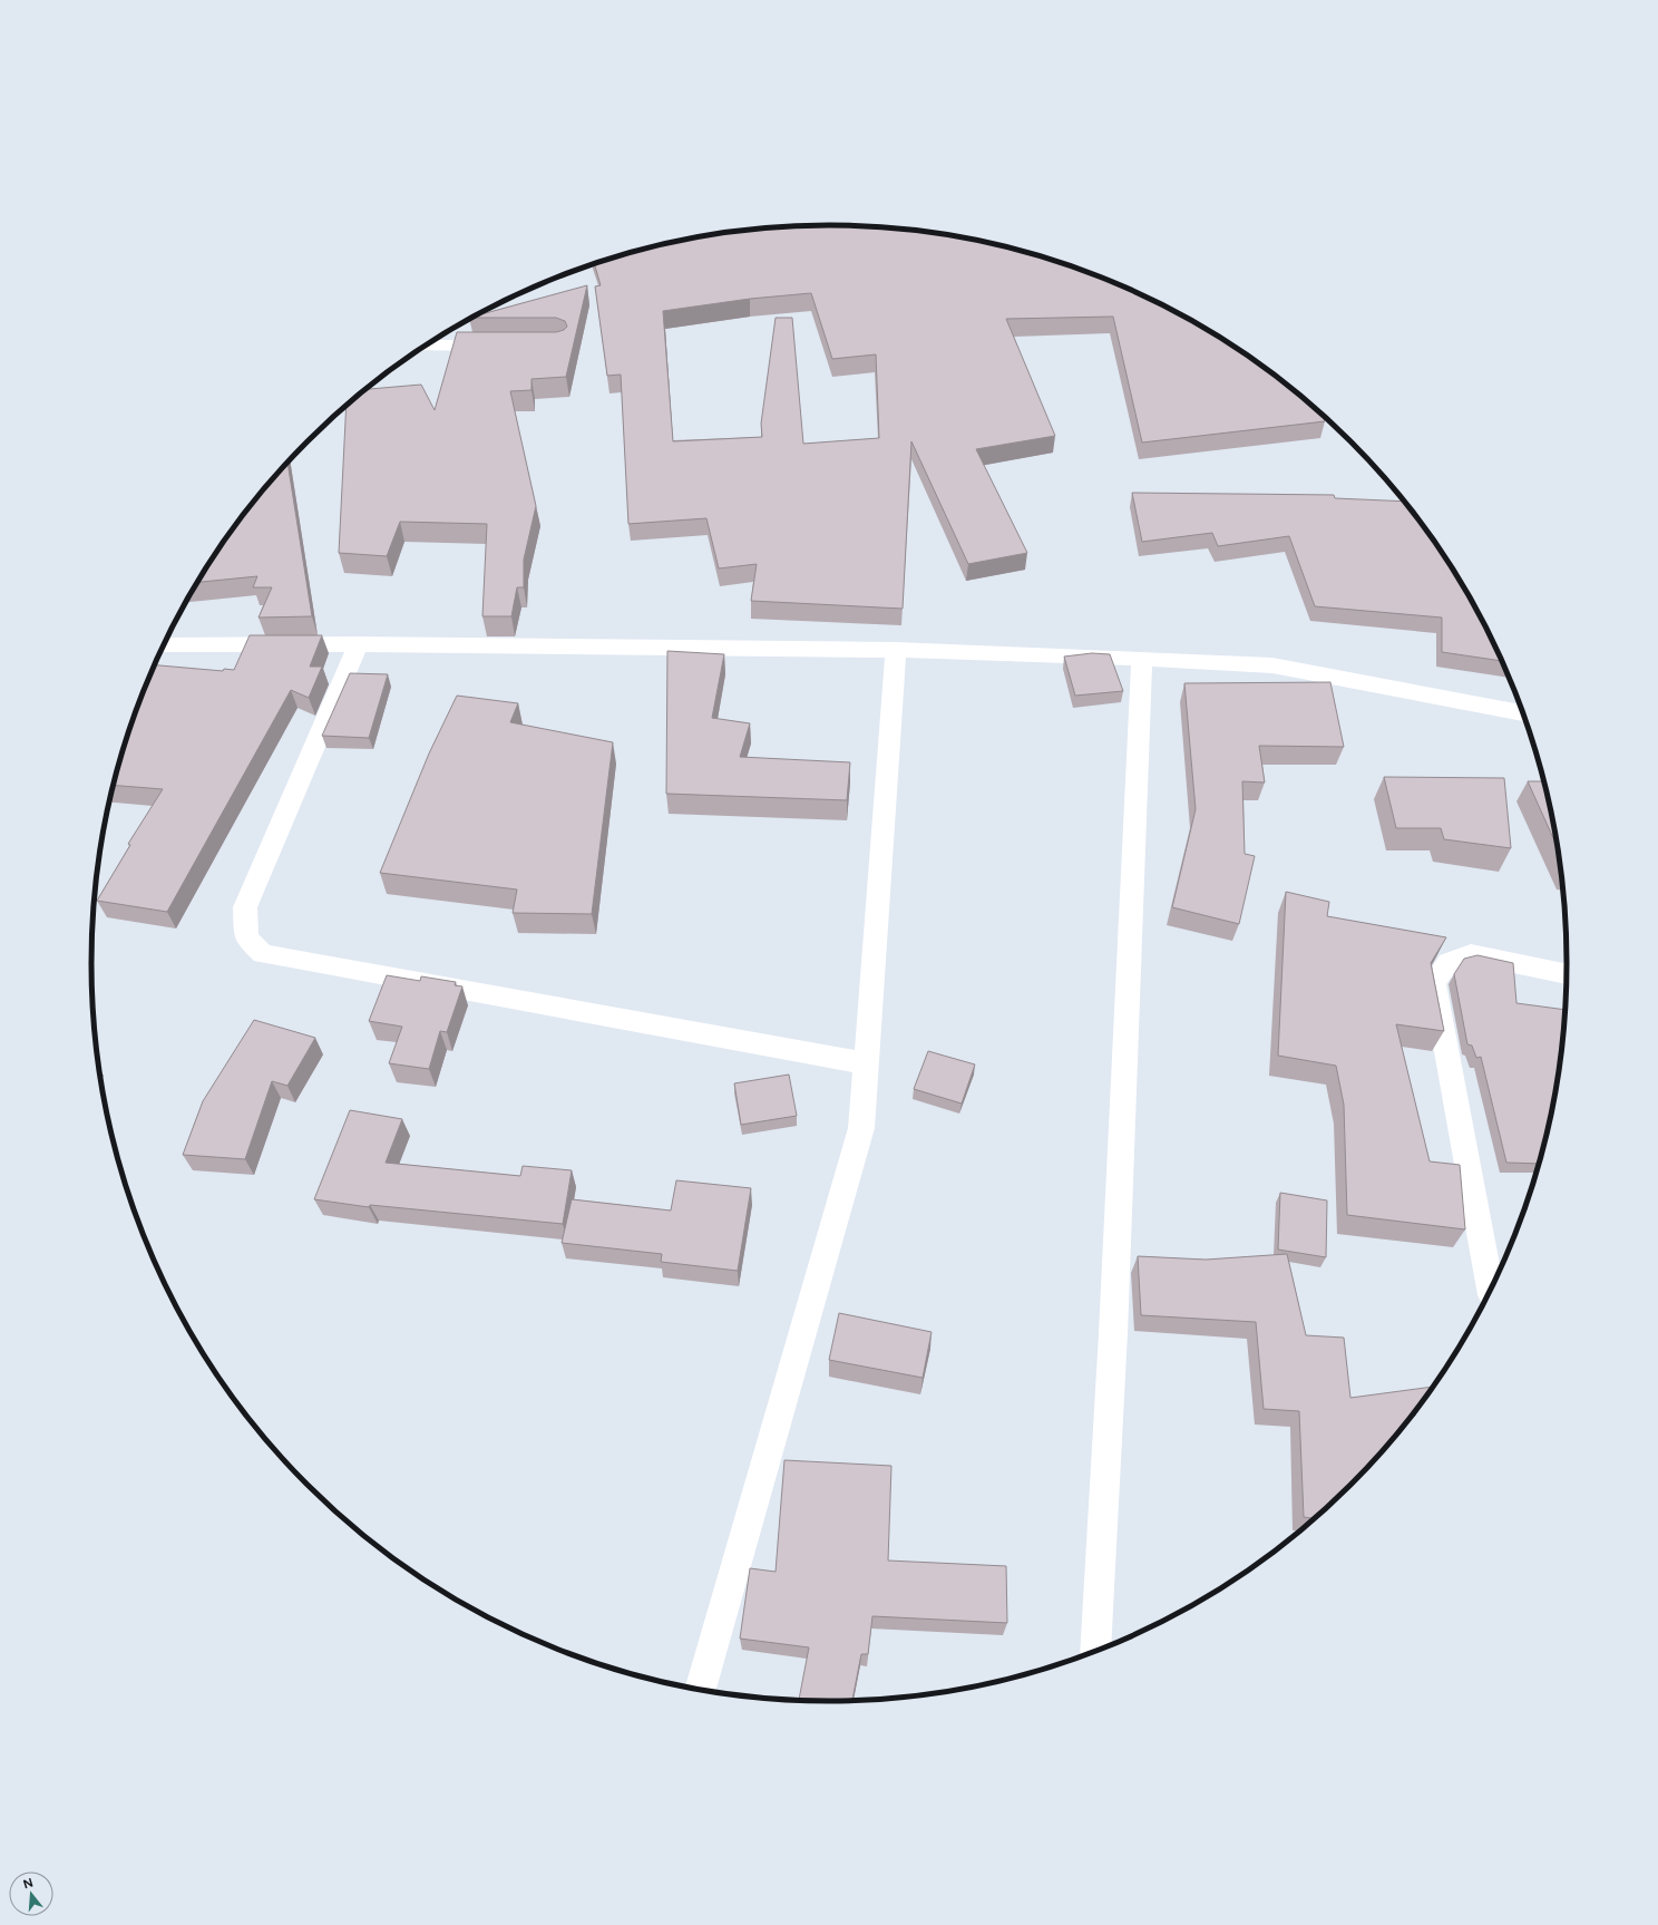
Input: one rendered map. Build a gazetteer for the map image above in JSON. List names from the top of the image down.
{
  "north": "top"
}
